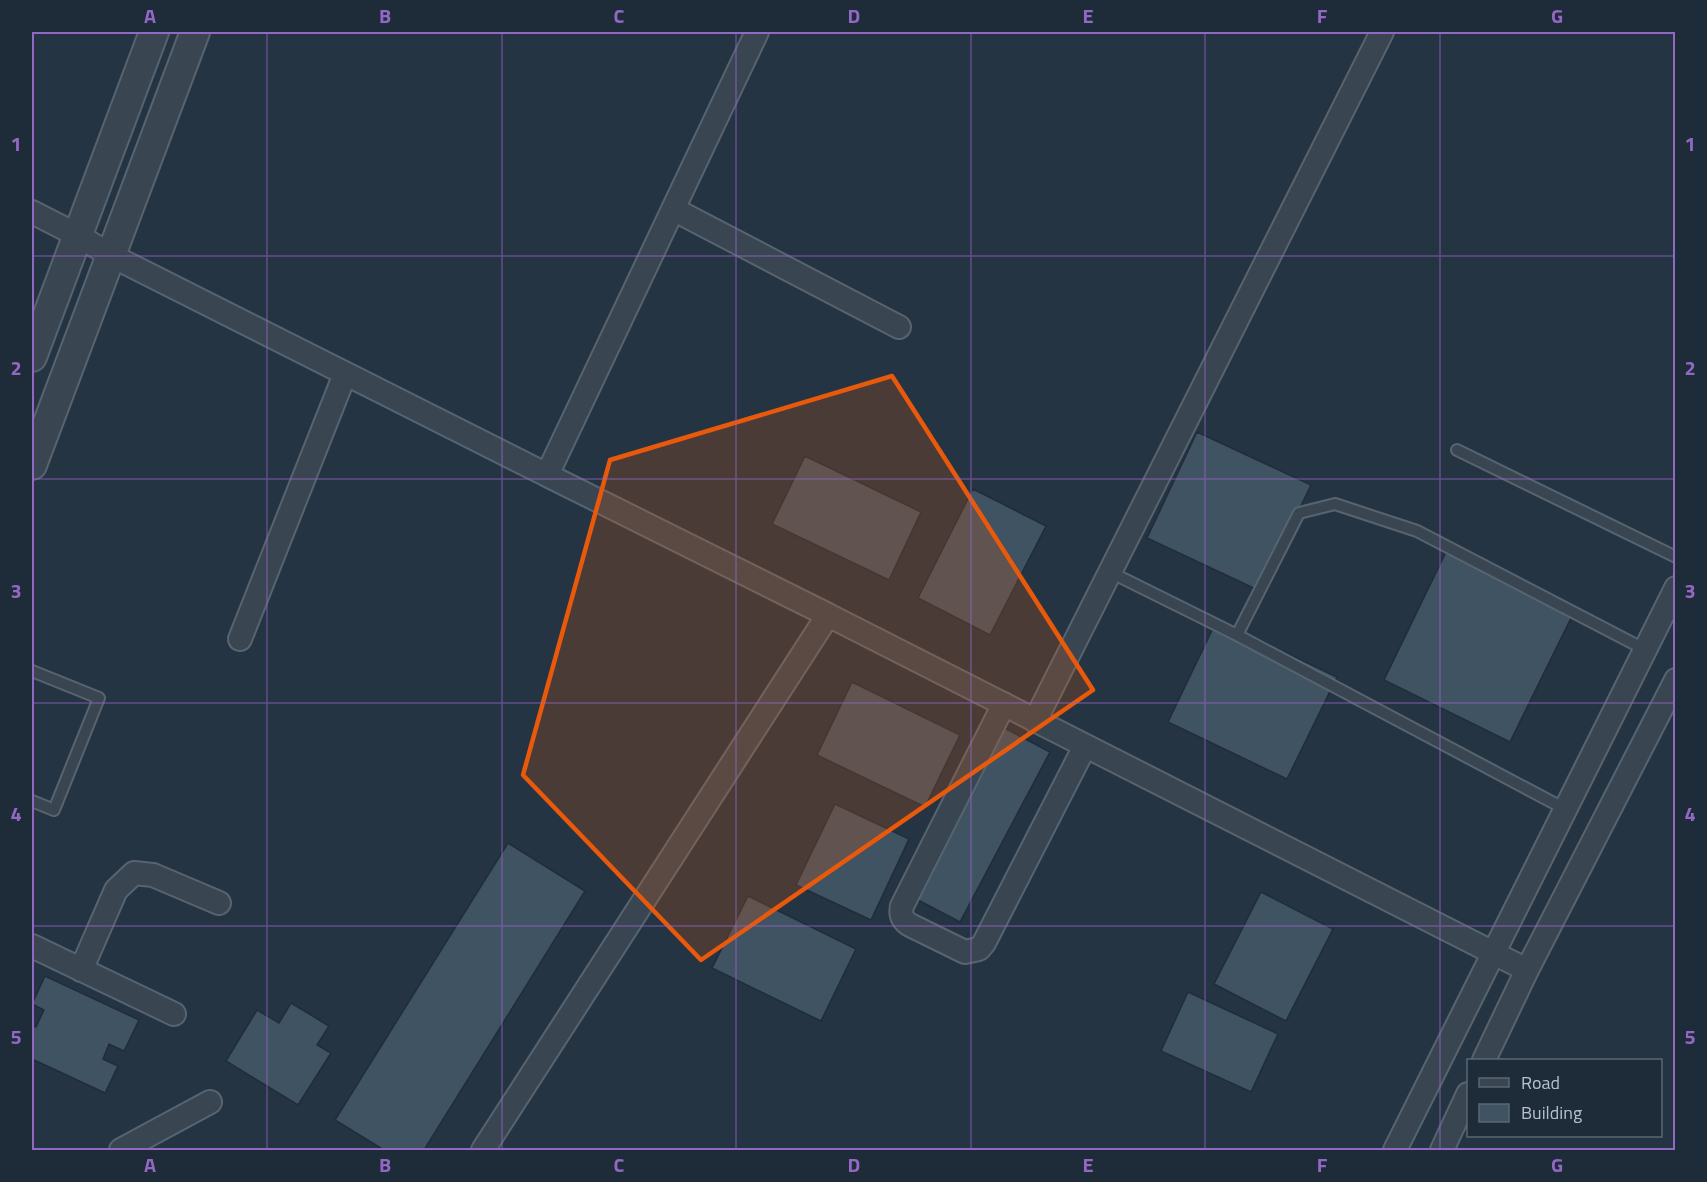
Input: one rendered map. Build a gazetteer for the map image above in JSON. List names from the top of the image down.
{
  "legend": ["Road", "Building"],
  "grid": {
    "columns": [
      "A",
      "B",
      "C",
      "D",
      "E",
      "F",
      "G"
    ],
    "rows": [
      "1",
      "2",
      "3",
      "4",
      "5"
    ]
  }
}
